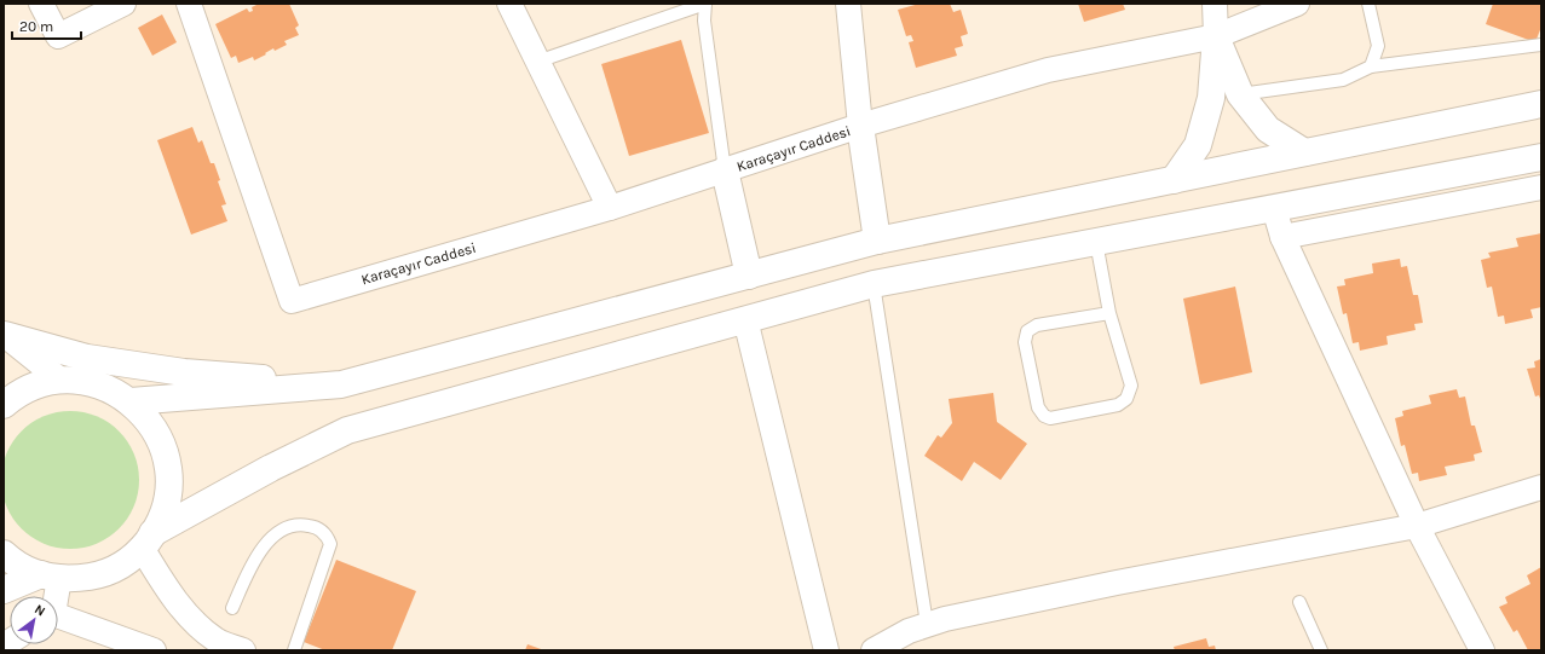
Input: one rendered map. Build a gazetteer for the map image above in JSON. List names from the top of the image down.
{
  "streets": {
    "street": ["Karaçayır Caddesi"]
  },
  "scale_bar": "20 m",
  "north": "top right"
}
